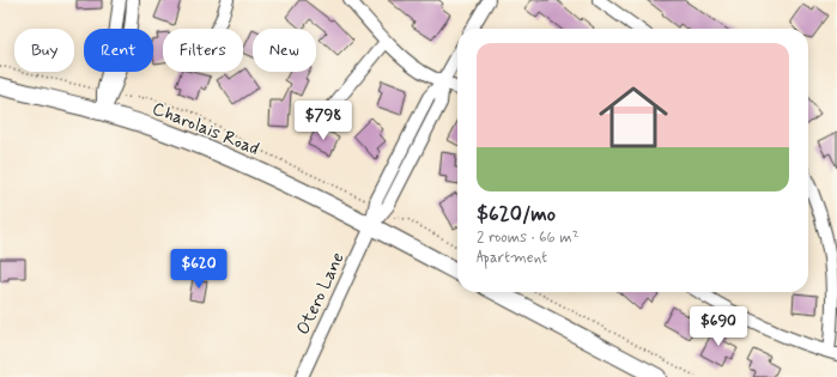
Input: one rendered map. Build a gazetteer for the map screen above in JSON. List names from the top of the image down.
{
  "streets": {
    "street": ["Charolais Road", "Otero Lane"]
  },
  "crossings": [
    ["Charolais Road", "Otero Lane"]
  ],
  "page": {
    "chip": [
      "Buy",
      "Rent",
      "Filters",
      "New"
    ],
    "list": [
      {
        "name": "$620/mo",
        "note": "2 rooms · 66 m² · Apartment"
      }
    ],
    "price": ["$798", "$620", "$690"]
  }
}
